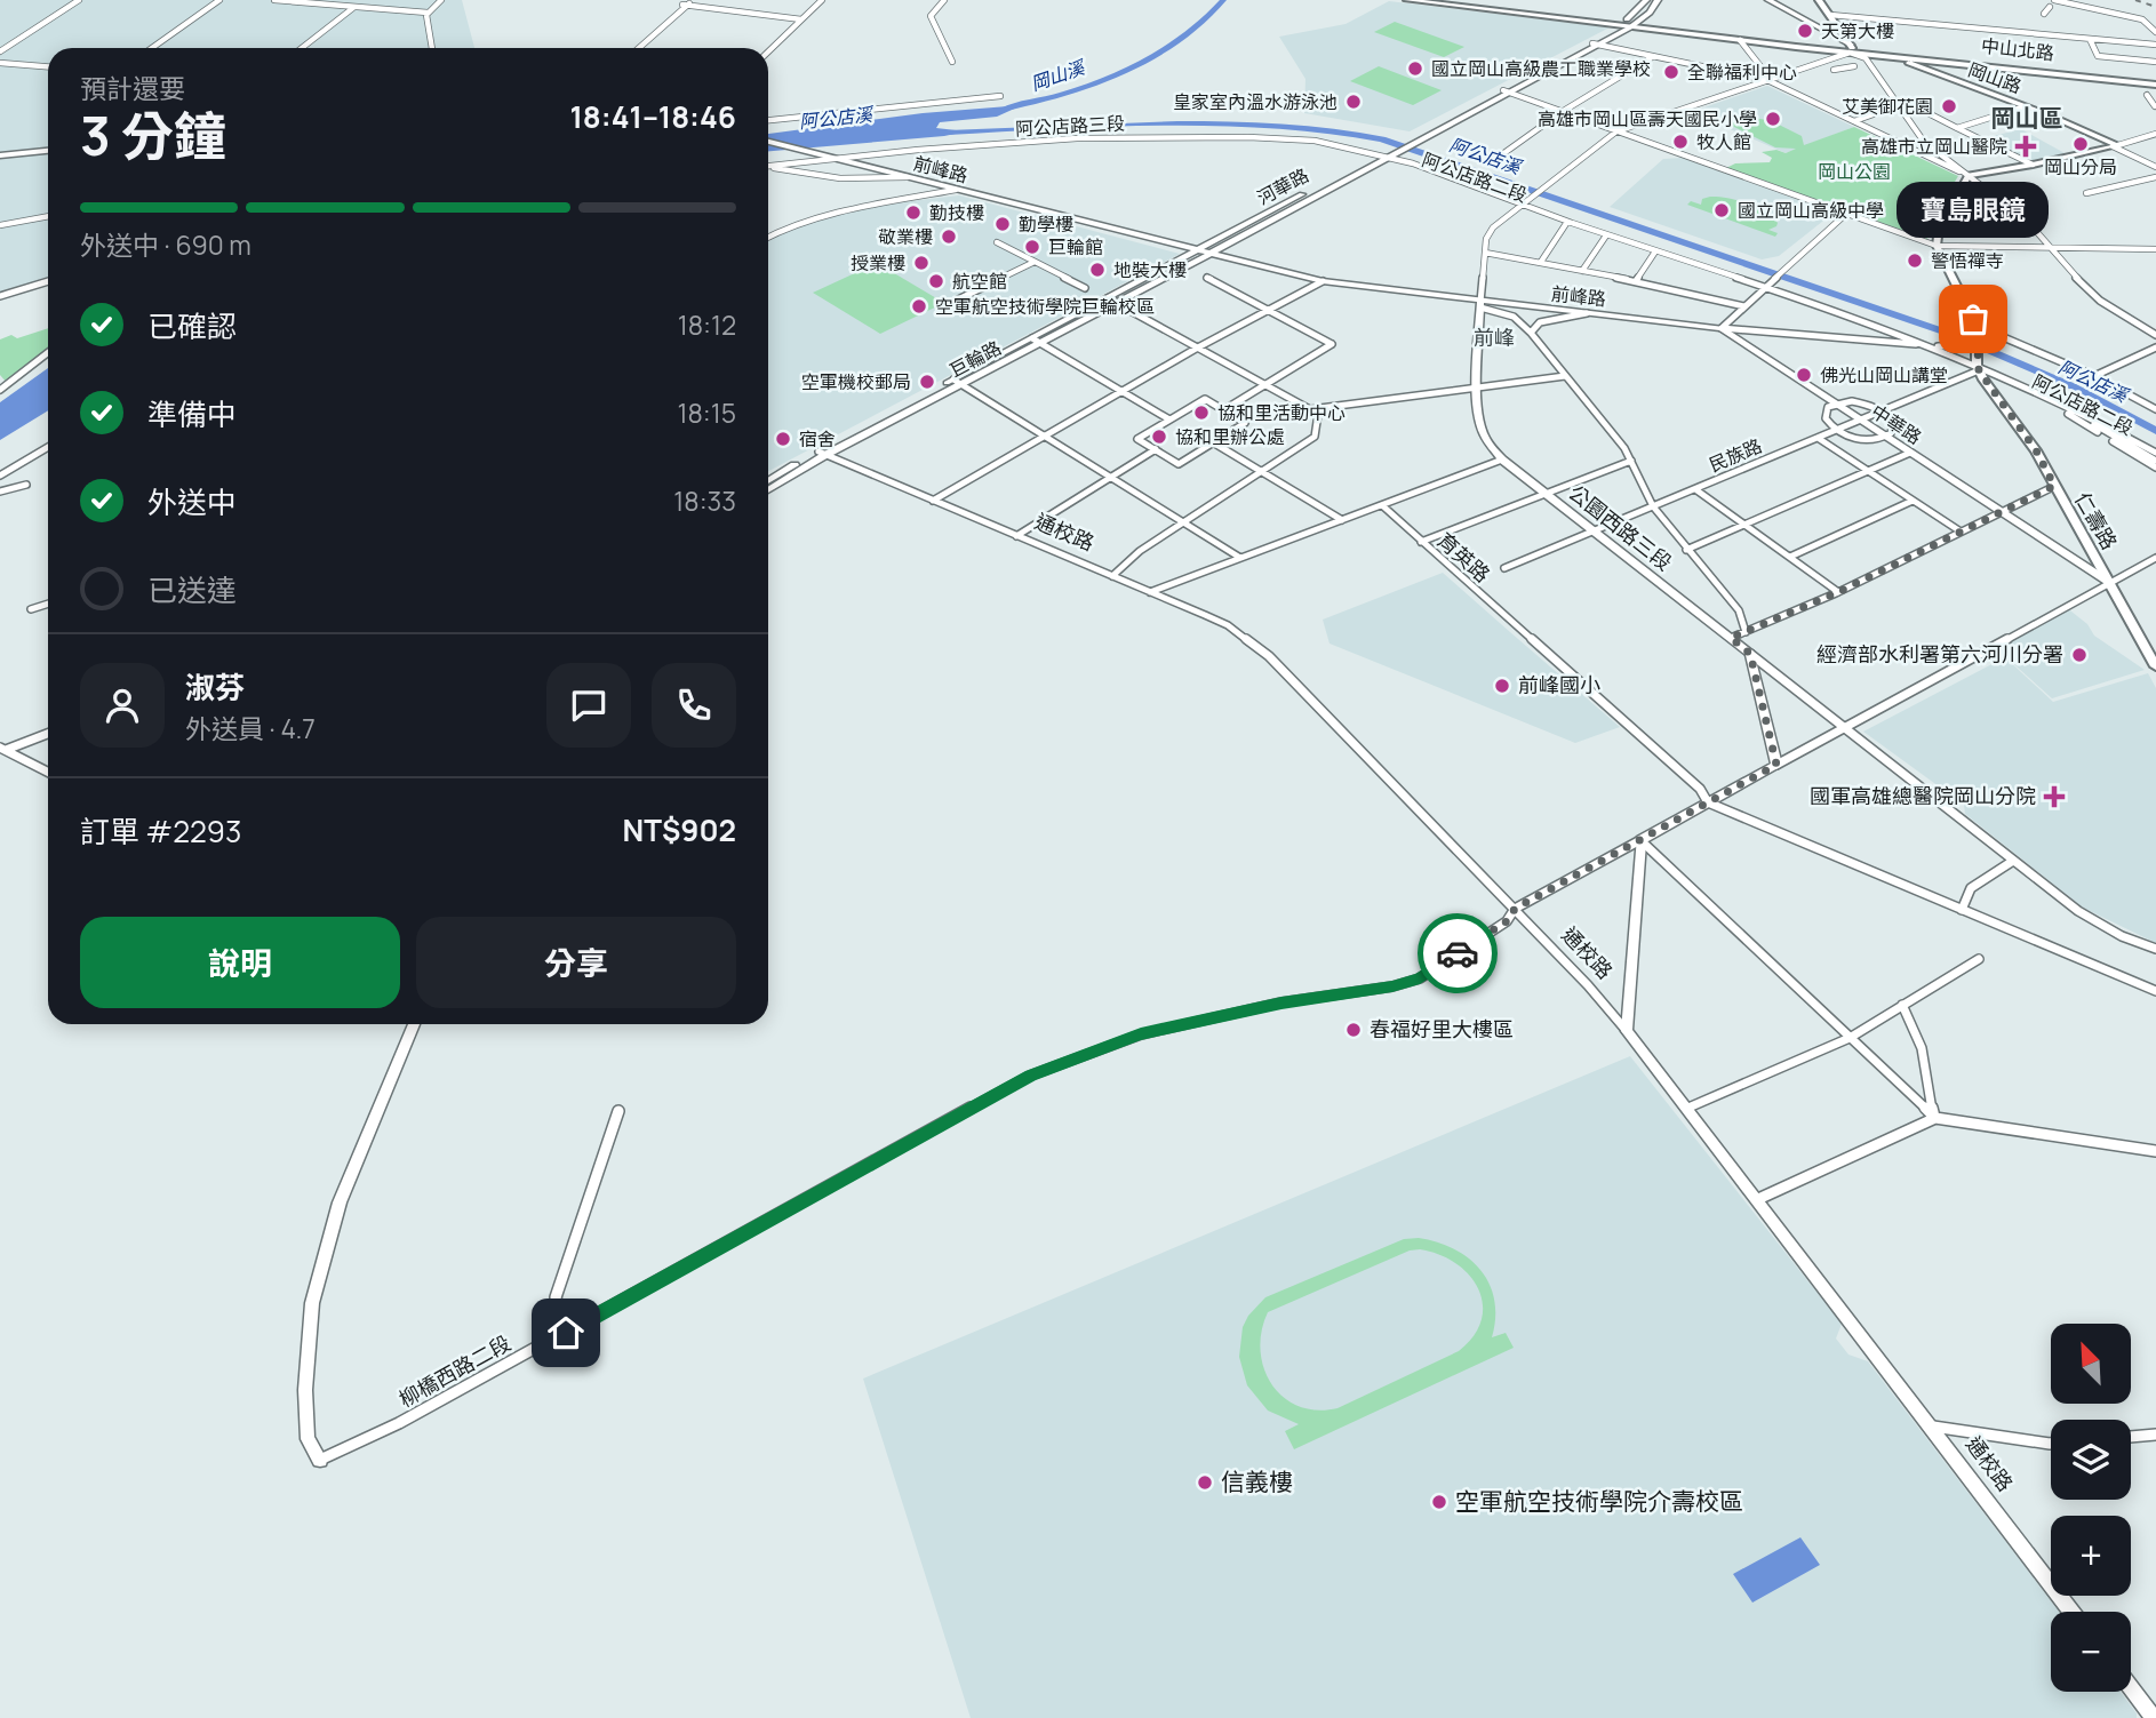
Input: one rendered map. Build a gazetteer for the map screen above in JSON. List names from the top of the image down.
{
  "streets": {
    "main road": ["中山北路", "岡山路", "仁壽路"],
    "street": [
      "阿公店路三段",
      "前峰路",
      "阿公店路二段",
      "河華路",
      "巨輪路",
      "中華路",
      "民族路",
      "公園西路三段",
      "通校路",
      "育英路",
      "柳橋西路二段"
    ]
  },
  "crossings": [
    ["中山北路", "岡山路"],
    ["阿公店路三段", "前峰路"],
    ["阿公店路三段", "阿公店路二段"],
    ["阿公店路三段", "河華路"],
    ["前峰路", "阿公店路二段"],
    ["前峰路", "河華路"],
    ["前峰路", "巨輪路"],
    ["前峰路", "中華路"],
    ["前峰路", "民族路"],
    ["前峰路", "仁壽路"],
    ["前峰路", "公園西路三段"],
    ["阿公店路二段", "河華路"],
    ["阿公店路二段", "民族路"],
    ["阿公店路二段", "仁壽路"],
    ["河華路", "巨輪路"],
    ["巨輪路", "通校路"],
    ["中華路", "民族路"],
    ["中華路", "仁壽路"],
    ["民族路", "仁壽路"],
    ["民族路", "公園西路三段"],
    ["通校路", "柳橋西路二段"]
  ],
  "districts": ["岡山區", "前峰"],
  "water": ["岡山溪", "阿公店溪"],
  "parks": ["岡山公園"],
  "places": {
    "other": [
      "天第大樓",
      "國立岡山高級農工職業學校",
      "全聯福利中心",
      "皇家室內溫水游泳池",
      "艾美御花園",
      "高雄市岡山區壽天國民小學",
      "牧人館",
      "岡山分局",
      "國立岡山高級中學",
      "勤技樓",
      "勤學樓",
      "敬業樓",
      "巨輪館",
      "警悟禪寺",
      "授業樓",
      "地裝大樓",
      "航空館",
      "空軍航空技術學院巨輪校區",
      "寶島眼鏡",
      "佛光山岡山講堂",
      "空軍機校郵局",
      "協和里活動中心",
      "協和里辦公處",
      "宿舍",
      "經濟部水利署第六河川分署",
      "前峰國小",
      "春福好里大樓區",
      "信義樓",
      "空軍航空技術學院介壽校區"
    ],
    "health": ["高雄市立岡山醫院", "國軍高雄總醫院岡山分院"]
  },
  "north": "top left",
  "page": {
    "heading": ["3 分鐘", "預計還要", "18:41–18:46"],
    "panel": [
      "淑芬",
      "外送員 · 4.7",
      "訂單 #2293",
      "NT$902"
    ],
    "bubble": "寶島眼鏡",
    "bar": "外送中 · 690 m",
    "list": [
      ["已確認", "18:12"],
      ["準備中", "18:15"],
      ["外送中", "18:33"],
      "已送達"
    ],
    "buttons": ["說明", "分享"],
    "map_buttons": ["+", "−"]
  }
}
